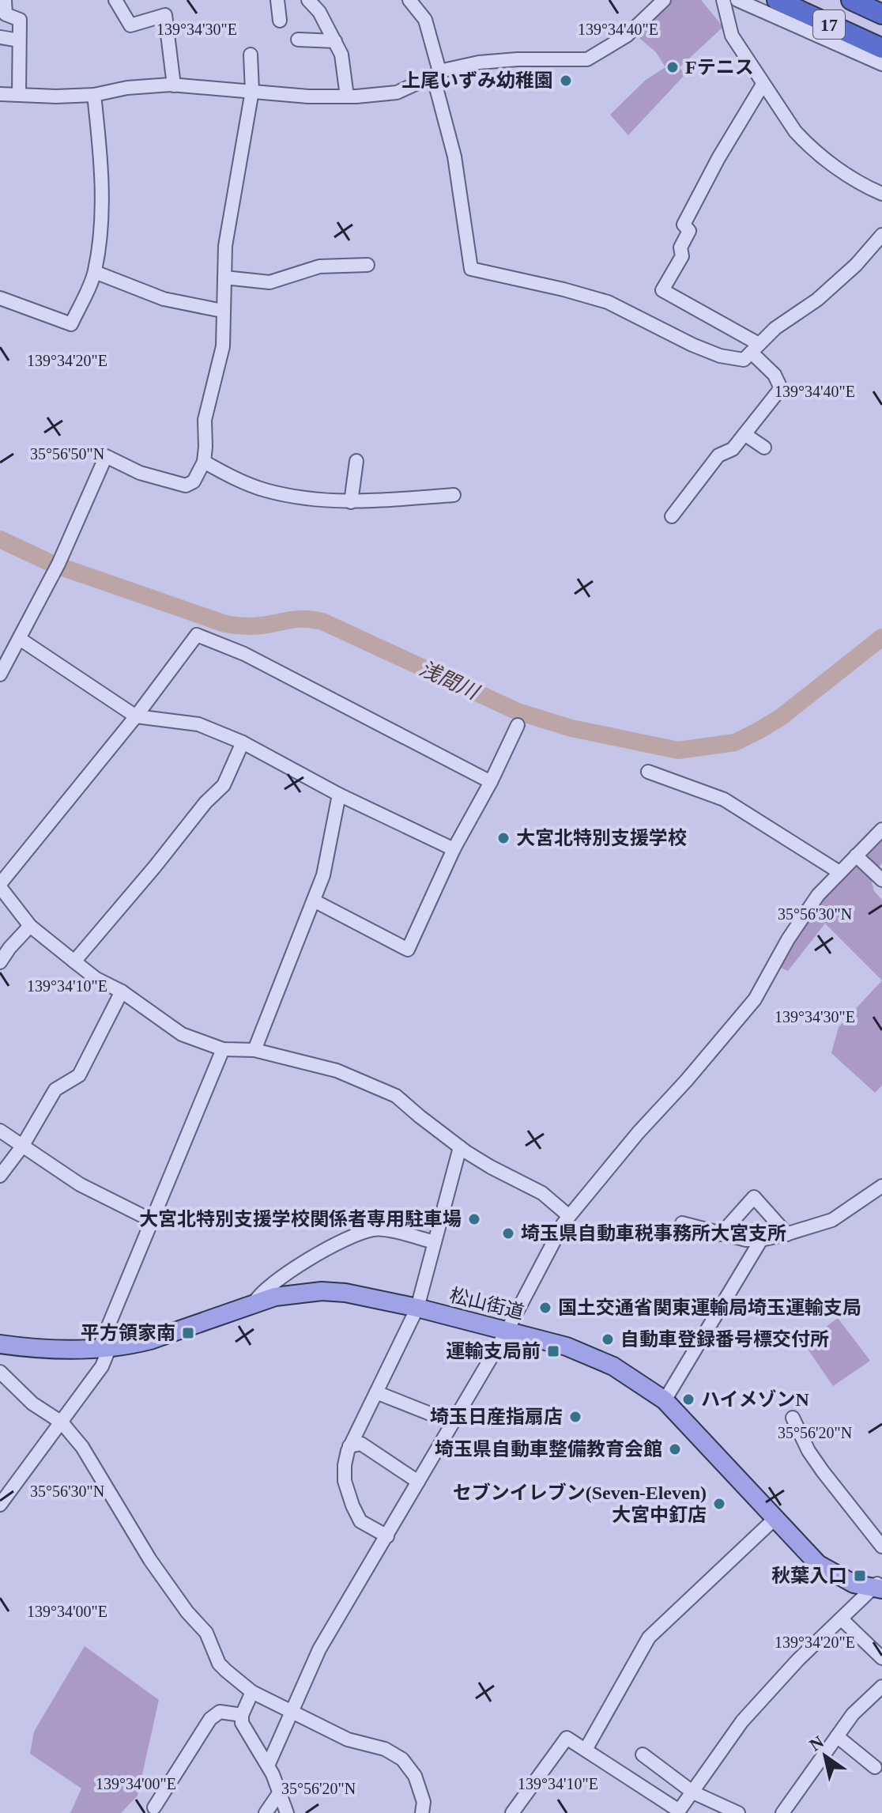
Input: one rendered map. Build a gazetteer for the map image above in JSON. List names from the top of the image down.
{
  "streets": {
    "highway": ["17"],
    "main road": ["松山街道"]
  },
  "water": ["浅間川"],
  "places": {
    "other": [
      "Fテニス",
      "上尾いずみ幼稚園",
      "大宮北特別支援学校",
      "大宮北特別支援学校関係者専用駐車場",
      "埼玉県自動車税事務所大宮支所",
      "国土交通省関東運輸局埼玉運輸支局",
      "自動車登録番号標交付所",
      "ハイメゾンN",
      "埼玉日産指扇店",
      "埼玉県自動車整備教育会館",
      "セブンイレブン(Seven-Eleven) 大宮中釘店"
    ],
    "transit": ["平方領家南", "運輸支局前", "秋葉入口"]
  },
  "north": "top left",
  "coordinates": [
    "139°34'30\"E",
    "139°34'40\"E",
    "139°34'20\"E",
    "35°56'50\"N",
    "35°56'30\"N",
    "139°34'10\"E",
    "35°56'20\"N",
    "139°34'00\"E"
  ]
}
